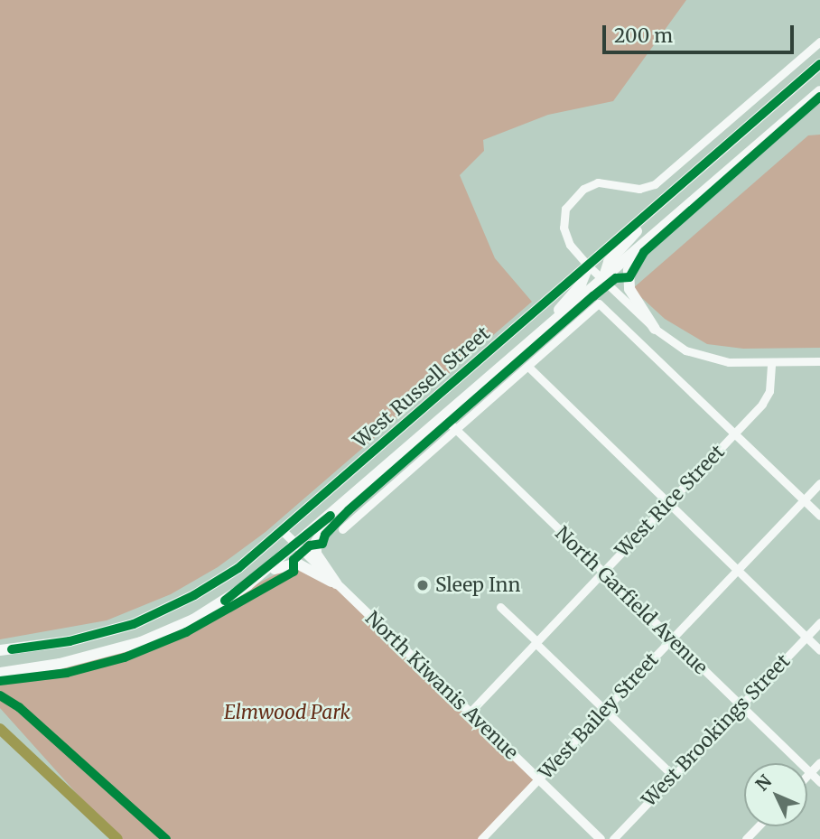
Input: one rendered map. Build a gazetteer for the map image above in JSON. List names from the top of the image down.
{
  "streets": {
    "highway": ["West Russell Street"],
    "main road": ["North Kiwanis Avenue"],
    "street": [
      "West Rice Street",
      "North Garfield Avenue",
      "West Bailey Street",
      "West Brookings Street"
    ]
  },
  "crossings": [
    ["West Russell Street", "North Garfield Avenue"],
    ["West Russell Street", "North Kiwanis Avenue"],
    ["West Rice Street", "North Garfield Avenue"],
    ["West Rice Street", "North Kiwanis Avenue"],
    ["North Garfield Avenue", "West Bailey Street"],
    ["North Garfield Avenue", "West Brookings Street"],
    ["North Kiwanis Avenue", "West Bailey Street"]
  ],
  "parks": ["Elmwood Park"],
  "places": ["Sleep Inn"],
  "scale_bar": "200 m",
  "north": "top left"
}
